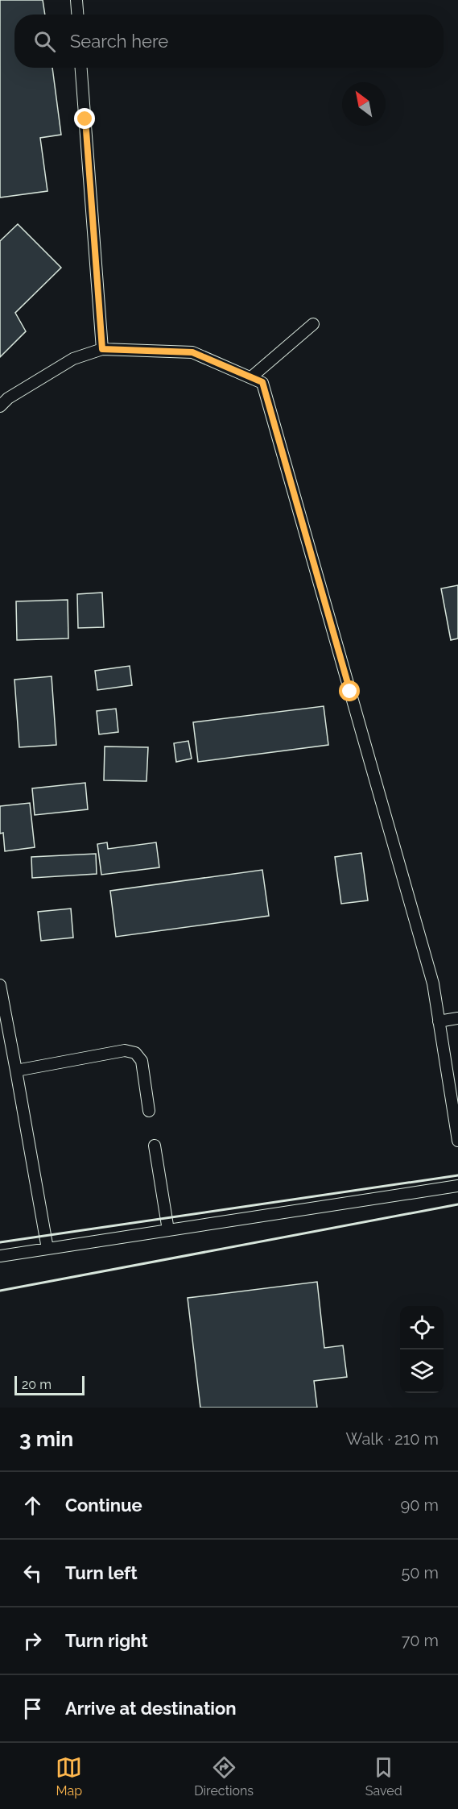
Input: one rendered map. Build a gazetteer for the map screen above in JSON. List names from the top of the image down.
{
  "scale_bar": "20 m",
  "north": "top left",
  "page": {
    "search": "Search here",
    "scale": "20 m",
    "heading": ["3 min", "Walk · 210 m"],
    "list": [
      ["Continue", "90 m"],
      ["Turn left", "50 m"],
      ["Turn right", "70 m"],
      "Arrive at destination"
    ],
    "nav": ["Map", "Directions", "Saved"]
  }
}
